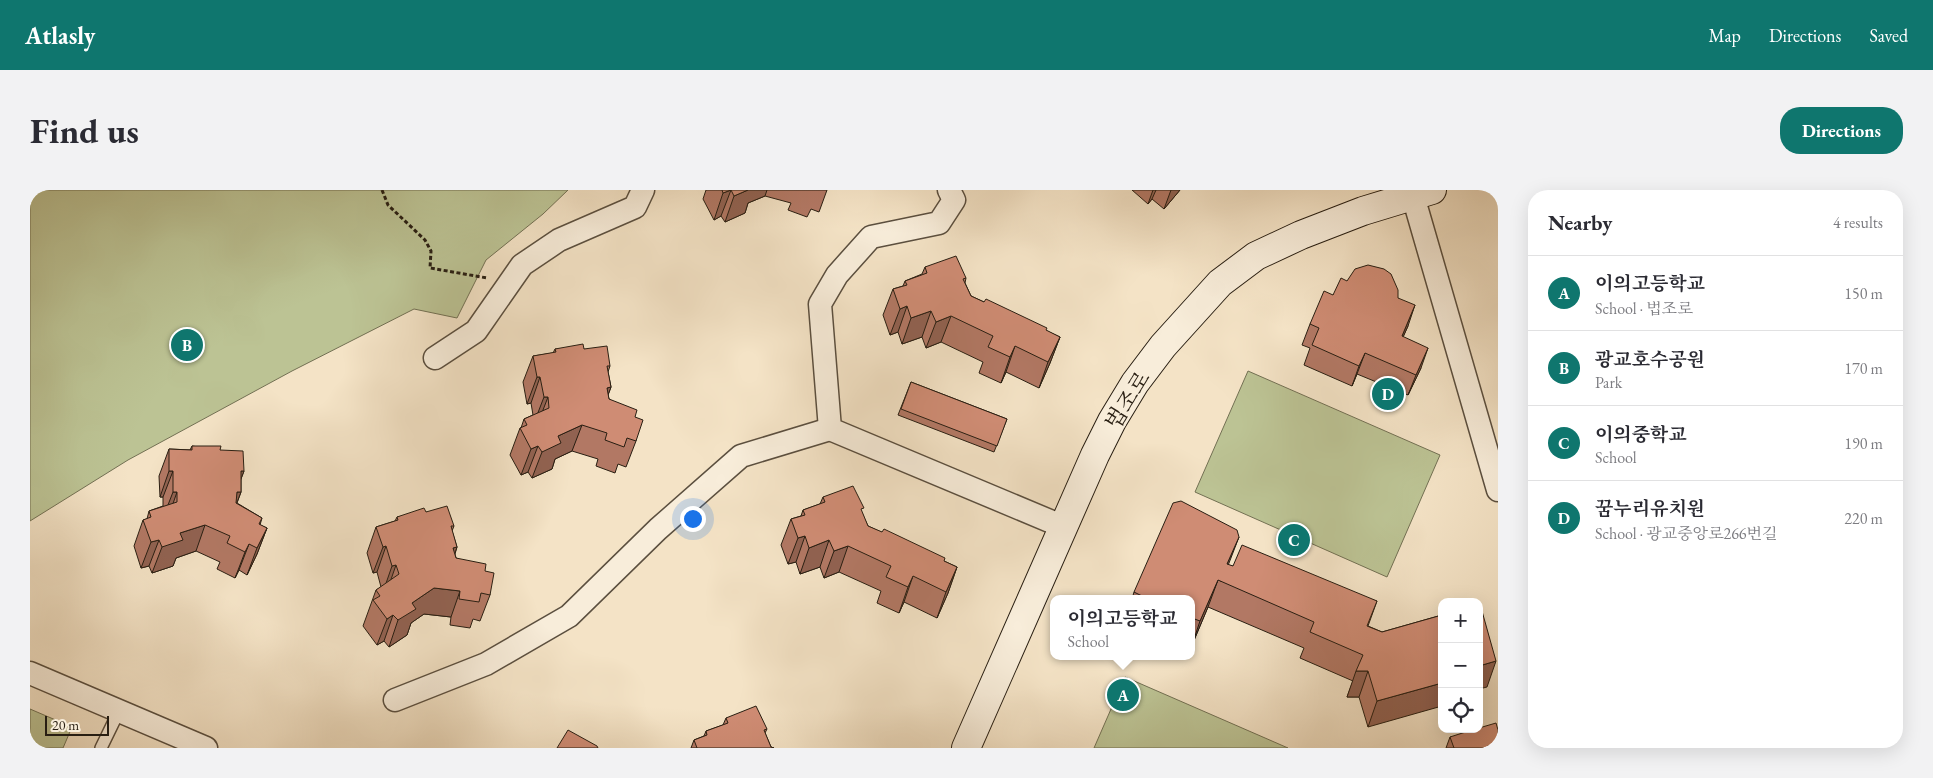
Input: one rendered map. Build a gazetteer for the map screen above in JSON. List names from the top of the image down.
{
  "streets": {
    "street": ["법조로"]
  },
  "scale_bar": "20 m",
  "page": {
    "header": "Atlasly",
    "nav": ["Map", "Directions", "Saved"],
    "buttons": "Directions",
    "title": "Find us",
    "heading": ["Nearby", "4 results"],
    "list": [
      {
        "mark": "A",
        "name": "이의고등학교",
        "note": "School · 법조로",
        "value": "150 m"
      },
      {
        "mark": "B",
        "name": "광교호수공원",
        "note": "Park",
        "value": "170 m"
      },
      {
        "mark": "C",
        "name": "이의중학교",
        "note": "School",
        "value": "190 m"
      },
      {
        "mark": "D",
        "name": "꿈누리유치원",
        "note": "School · 광교중앙로266번길",
        "value": "220 m"
      }
    ],
    "pins": [
      "B",
      "D",
      "C",
      "A"
    ],
    "popup": ["이의고등학교", "School"],
    "map_buttons": ["+", "−"],
    "scale": "20 m"
  }
}
